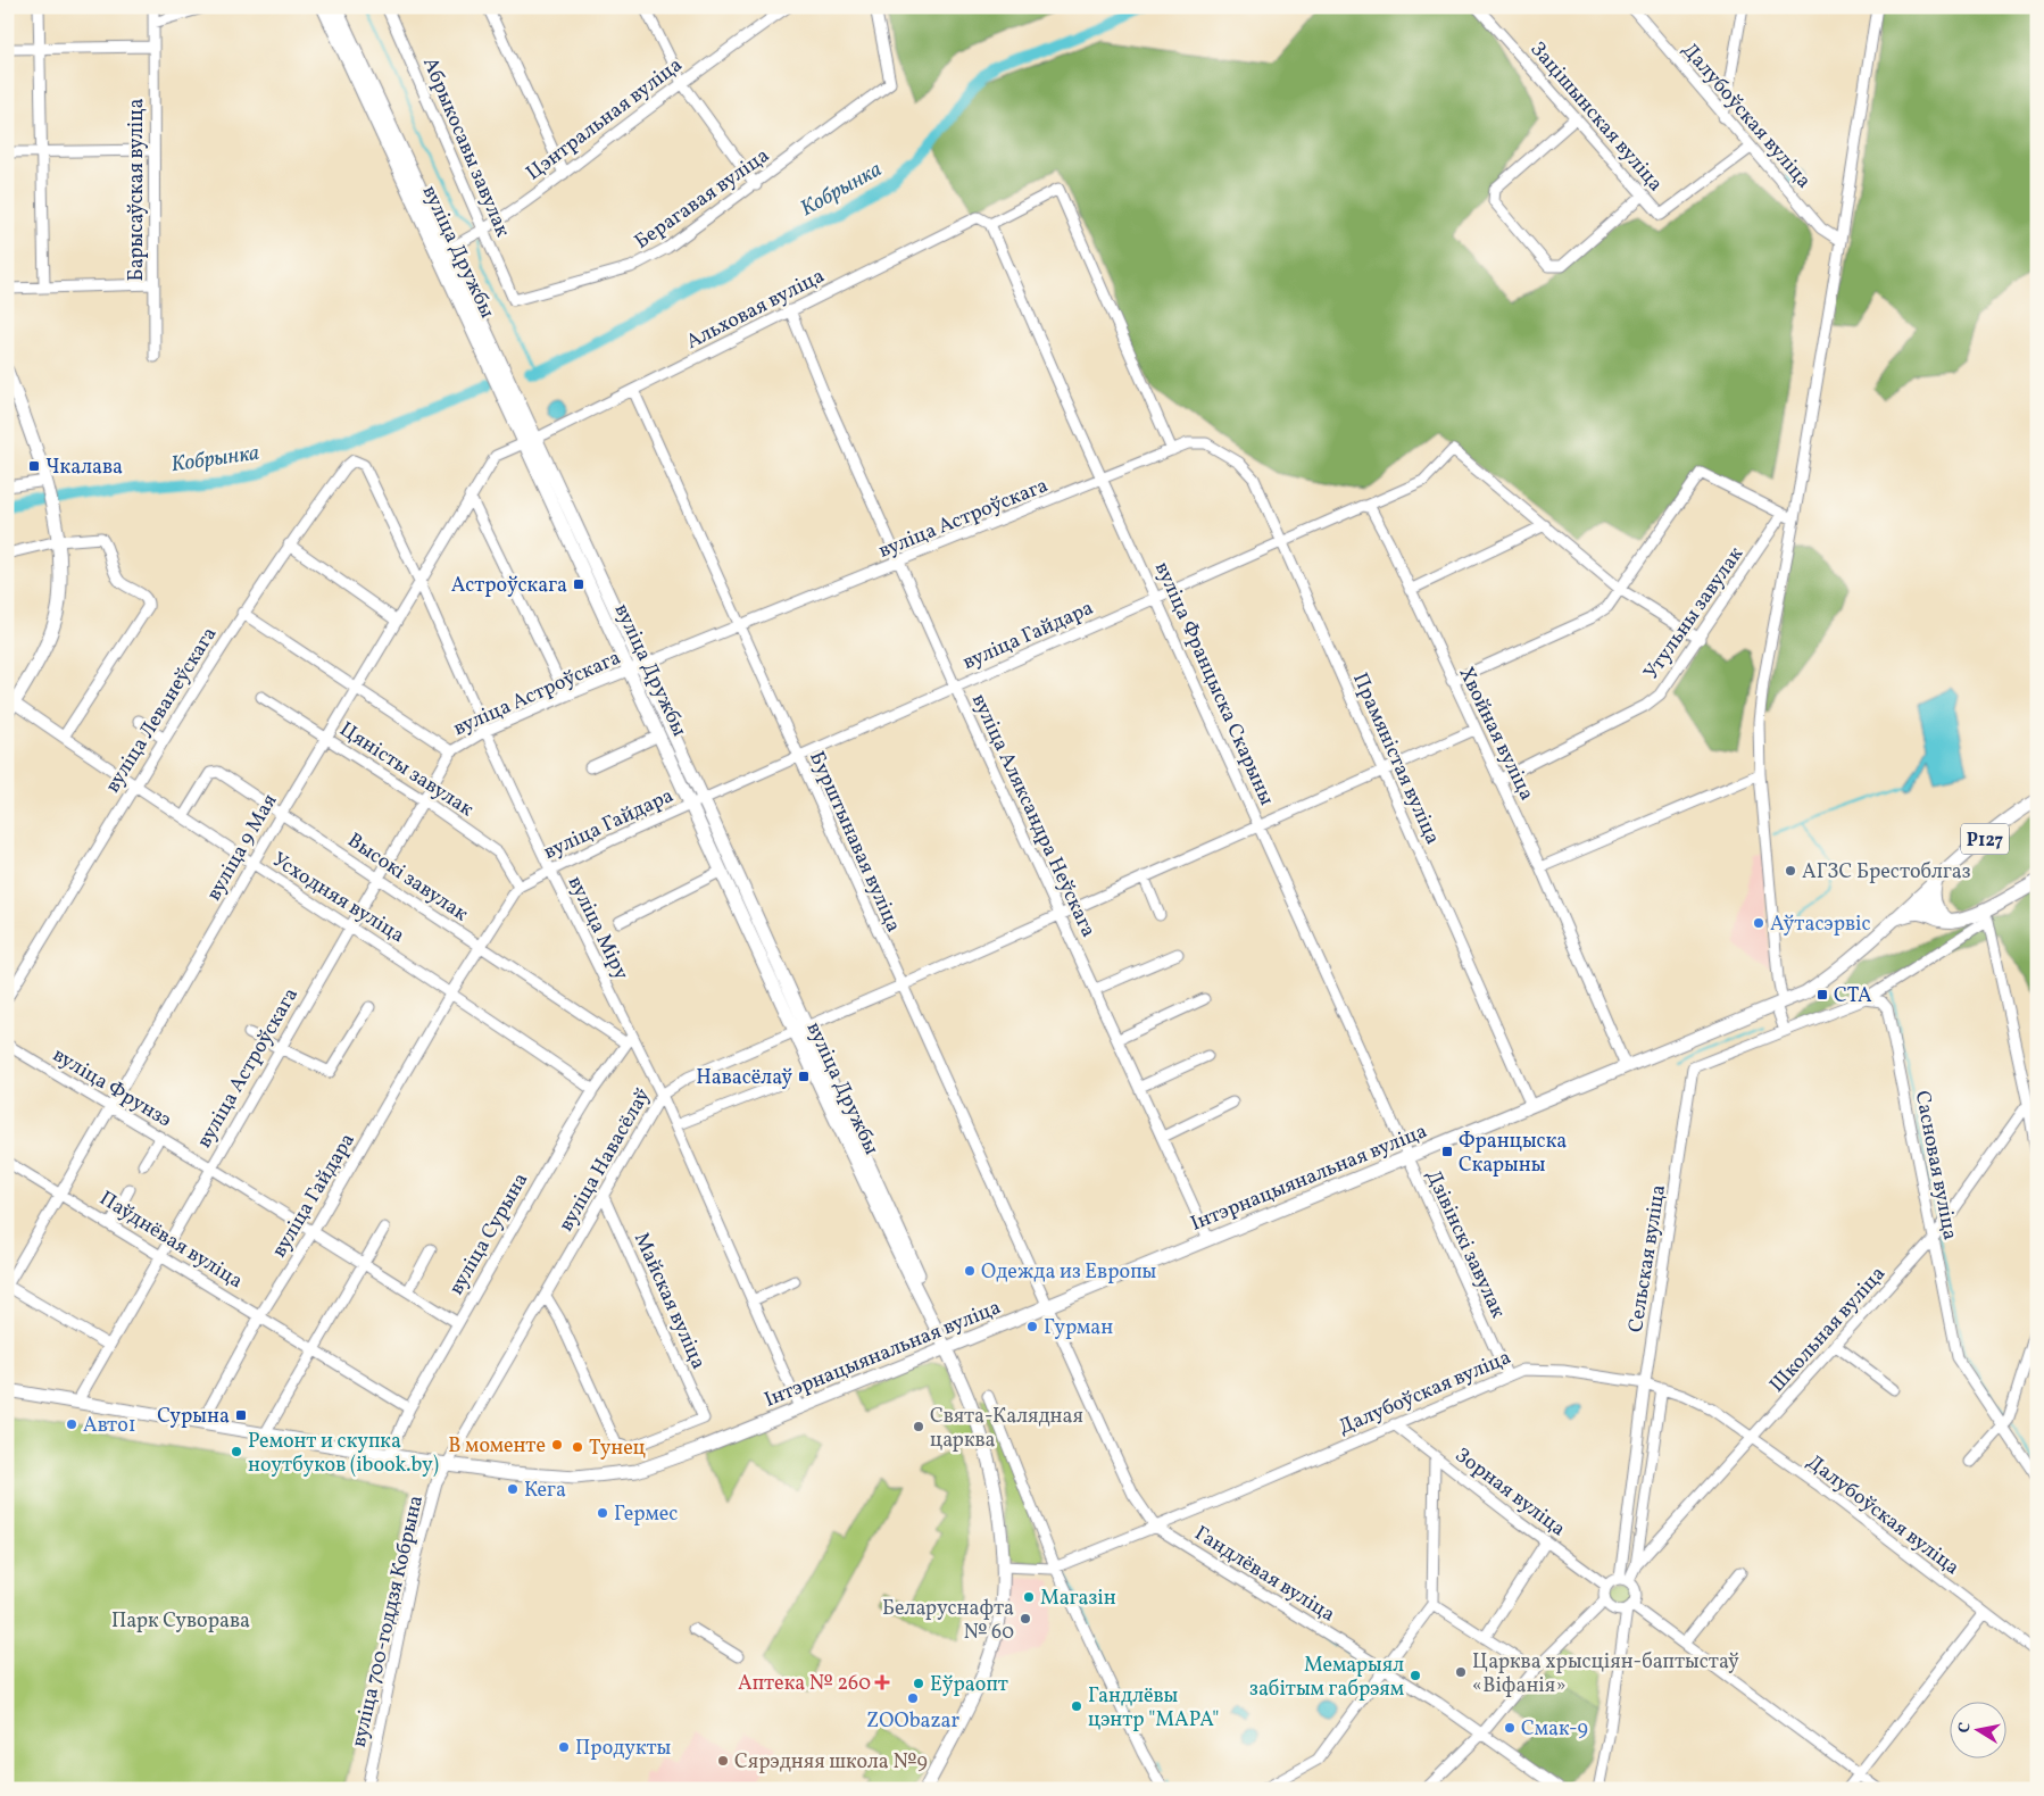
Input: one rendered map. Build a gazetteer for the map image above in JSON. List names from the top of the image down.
{
  "streets": {
    "highway": ["Р127"],
    "main road": ["вуліца Дружбы", "Інтэрнацыянальная вуліца"],
    "street": [
      "Далубоўская вуліца",
      "Зацішынская вуліца",
      "Цэнтральная вуліца",
      "Абрыкосавы завулак",
      "Барысаўская вуліца",
      "Берагавая вуліца",
      "Альховая вуліца",
      "вуліца Астроўскага",
      "Утульны завулак",
      "вуліца Гайдара",
      "вуліца Францыска Скарыны",
      "вуліца Леванеўскага",
      "Хвойная вуліца",
      "Прамяністая вуліца",
      "Цяністы завулак",
      "вуліца Аляксандра Неўскага",
      "Бурштынавая вуліца",
      "вуліца 9 Мая",
      "Высокі завулак",
      "Усходняя вуліца",
      "вуліца Міру",
      "вуліца Фрунзэ",
      "вуліца Навасёлаў",
      "Сасновая вуліца",
      "вуліца Сурына",
      "Паўднёвая вуліца",
      "Дзівінскі завулак",
      "Сельская вуліца",
      "Майская вуліца",
      "Школьная вуліца",
      "Зорная вуліца",
      "Гандлёвая вуліца",
      "вуліца 700-годдзя Кобрына"
    ]
  },
  "crossings": [
    ["Далубоўская вуліца", "Зацішынская вуліца"],
    ["Далубоўская вуліца", "вуліца Дружбы"],
    ["Далубоўская вуліца", "Дзівінскі завулак"],
    ["Далубоўская вуліца", "Сельская вуліца"],
    ["Далубоўская вуліца", "Школьная вуліца"],
    ["Далубоўская вуліца", "Зорная вуліца"],
    ["Далубоўская вуліца", "Гандлёвая вуліца"],
    ["Цэнтральная вуліца", "Абрыкосавы завулак"],
    ["Цэнтральная вуліца", "вуліца Дружбы"],
    ["Абрыкосавы завулак", "Берагавая вуліца"],
    ["вуліца Дружбы", "Альховая вуліца"],
    ["вуліца Дружбы", "вуліца Астроўскага"],
    ["вуліца Дружбы", "вуліца Гайдара"],
    ["вуліца Дружбы", "вуліца 9 Мая"],
    ["вуліца Дружбы", "вуліца Навасёлаў"],
    ["вуліца Дружбы", "Інтэрнацыянальная вуліца"],
    ["Альховая вуліца", "вуліца Францыска Скарыны"],
    ["Альховая вуліца", "вуліца Аляксандра Неўскага"],
    ["Альховая вуліца", "Бурштынавая вуліца"],
    ["Альховая вуліца", "вуліца 9 Мая"],
    ["вуліца Астроўскага", "вуліца Францыска Скарыны"],
    ["вуліца Астроўскага", "Прамяністая вуліца"],
    ["вуліца Астроўскага", "Цяністы завулак"],
    ["вуліца Астроўскага", "вуліца Аляксандра Неўскага"],
    ["вуліца Астроўскага", "Бурштынавая вуліца"],
    ["вуліца Астроўскага", "Высокі завулак"],
    ["вуліца Астроўскага", "Усходняя вуліца"],
    ["вуліца Астроўскага", "вуліца Міру"],
    ["вуліца Астроўскага", "вуліца Фрунзэ"],
    ["вуліца Астроўскага", "Інтэрнацыянальная вуліца"],
    ["вуліца Астроўскага", "Паўднёвая вуліца"],
    ["Утульны завулак", "Хвойная вуліца"],
    ["вуліца Гайдара", "вуліца Францыска Скарыны"],
    ["вуліца Гайдара", "Прамяністая вуліца"],
    ["вуліца Гайдара", "Цяністы завулак"],
    ["вуліца Гайдара", "вуліца Аляксандра Неўскага"],
    ["вуліца Гайдара", "Бурштынавая вуліца"],
    ["вуліца Гайдара", "Высокі завулак"],
    ["вуліца Гайдара", "Усходняя вуліца"],
    ["вуліца Гайдара", "вуліца Міру"],
    ["вуліца Гайдара", "вуліца Фрунзэ"],
    ["вуліца Гайдара", "Інтэрнацыянальная вуліца"],
    ["вуліца Гайдара", "Паўднёвая вуліца"],
    ["вуліца Францыска Скарыны", "вуліца Навасёлаў"],
    ["вуліца Францыска Скарыны", "Інтэрнацыянальная вуліца"],
    ["вуліца Францыска Скарыны", "Дзівінскі завулак"],
    ["вуліца Леванеўскага", "Усходняя вуліца"],
    ["вуліца Леванеўскага", "вуліца Міру"],
    ["Хвойная вуліца", "вуліца Навасёлаў"],
    ["Хвойная вуліца", "Інтэрнацыянальная вуліца"],
    ["Прамяністая вуліца", "вуліца Навасёлаў"],
    ["Прамяністая вуліца", "Інтэрнацыянальная вуліца"],
    ["Цяністы завулак", "вуліца 9 Мая"],
    ["вуліца Аляксандра Неўскага", "вуліца Навасёлаў"],
    ["вуліца Аляксандра Неўскага", "Інтэрнацыянальная вуліца"],
    ["Р127", "Інтэрнацыянальная вуліца"],
    ["Бурштынавая вуліца", "вуліца Навасёлаў"],
    ["Бурштынавая вуліца", "Інтэрнацыянальная вуліца"],
    ["Бурштынавая вуліца", "Гандлёвая вуліца"],
    ["вуліца 9 Мая", "Высокі завулак"],
    ["вуліца 9 Мая", "Усходняя вуліца"],
    ["вуліца 9 Мая", "вуліца Міру"],
    ["вуліца 9 Мая", "вуліца Фрунзэ"],
    ["вуліца 9 Мая", "Паўднёвая вуліца"],
    ["Высокі завулак", "Усходняя вуліца"],
    ["Высокі завулак", "вуліца Міру"],
    ["Высокі завулак", "вуліца Сурына"],
    ["Усходняя вуліца", "вуліца Сурына"],
    ["вуліца Міру", "вуліца Навасёлаў"],
    ["вуліца Міру", "Інтэрнацыянальная вуліца"],
    ["вуліца Міру", "вуліца Сурына"],
    ["вуліца Фрунзэ", "вуліца Сурына"],
    ["вуліца Навасёлаў", "Інтэрнацыянальная вуліца"],
    ["вуліца Навасёлаў", "Майская вуліца"],
    ["вуліца Навасёлаў", "вуліца 700-годдзя Кобрына"],
    ["Сасновая вуліца", "Школьная вуліца"],
    ["Інтэрнацыянальная вуліца", "вуліца Сурына"],
    ["Інтэрнацыянальная вуліца", "Дзівінскі завулак"],
    ["Інтэрнацыянальная вуліца", "Гандлёвая вуліца"],
    ["Інтэрнацыянальная вуліца", "вуліца 700-годдзя Кобрына"],
    ["вуліца Сурына", "Паўднёвая вуліца"],
    ["Сельская вуліца", "Зорная вуліца"]
  ],
  "water": ["Кобрынка"],
  "parks": ["Парк Суворава"],
  "places": {
    "transit": [
      "Чкалава",
      "Астроўскага",
      "СТА",
      "Навасёлаў",
      "Францыска Скарыны",
      "Сурына"
    ],
    "other": [
      "АГЗС Брестоблгаз",
      "Аўтасэрвіс",
      "Одежда из Европы",
      "Гурман",
      "Авто1",
      "Свята-Калядная царква",
      "В моменте",
      "Тунец",
      "Ремонт и скупка ноутбуков (ibook.by)",
      "Кега",
      "Гермес",
      "Магазін",
      "Беларуснафта № 60",
      "Царква хрысціян-баптыстаў «Віфанія»",
      "Мемарыял забітым габрэям",
      "Еўраопт",
      "ZOObazar",
      "Гандлёвы цэнтр \"МАРА\"",
      "Смак-9",
      "Продукты",
      "Сярэдняя школа №9"
    ],
    "health": ["Аптека № 260"]
  },
  "north": "left"
}
